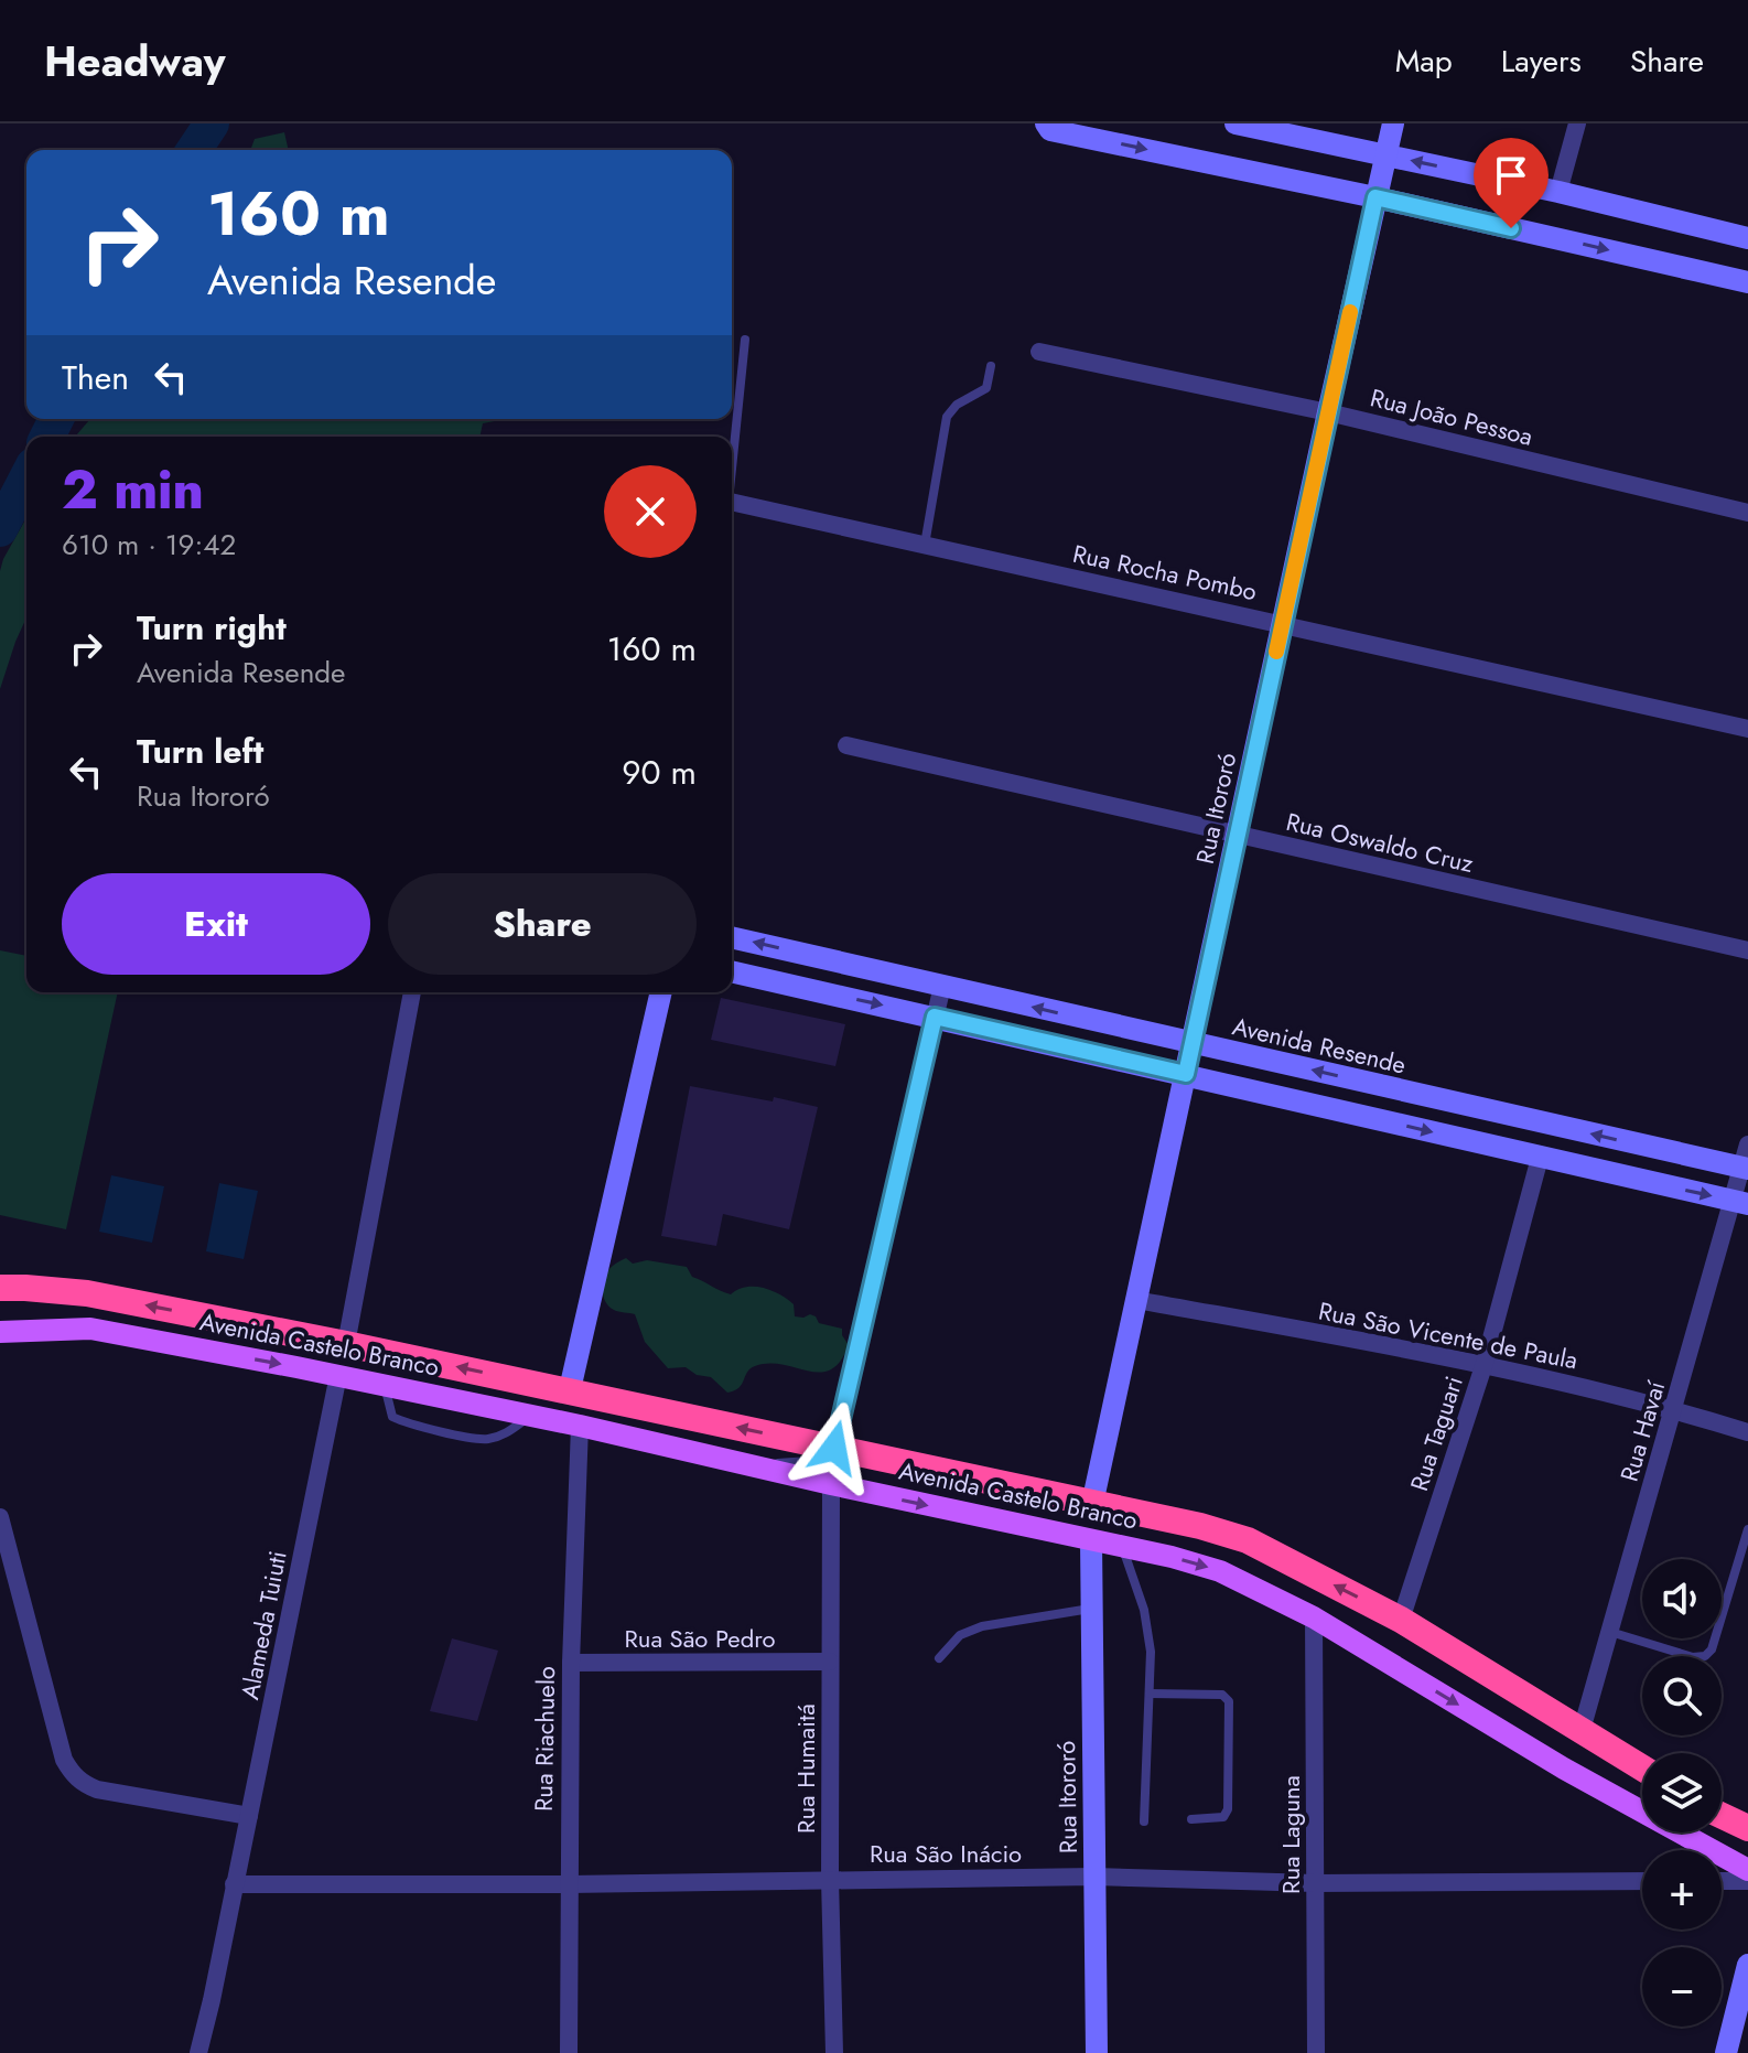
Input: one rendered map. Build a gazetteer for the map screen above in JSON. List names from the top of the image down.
{
  "streets": {
    "highway": ["Avenida Castelo Branco"],
    "street": [
      "Rua João Pessoa",
      "Rua Rocha Pombo",
      "Rua Itororó",
      "Rua Oswaldo Cruz",
      "Avenida Resende",
      "Rua São Vicente de Paula",
      "Rua Havaí",
      "Rua Taguari",
      "Alameda Tuiuti",
      "Rua São Pedro",
      "Rua Riachuelo",
      "Rua Humaitá",
      "Rua Laguna",
      "Rua São Inácio"
    ]
  },
  "crossings": [
    ["Rua João Pessoa", "Rua Itororó"],
    ["Rua Rocha Pombo", "Rua Itororó"],
    ["Rua Itororó", "Rua Oswaldo Cruz"],
    ["Rua Itororó", "Avenida Resende"],
    ["Rua Itororó", "Rua São Vicente de Paula"],
    ["Rua Itororó", "Avenida Castelo Branco"],
    ["Rua Itororó", "Rua São Inácio"],
    ["Avenida Resende", "Rua Havaí"],
    ["Rua São Vicente de Paula", "Rua Havaí"],
    ["Rua São Vicente de Paula", "Rua Taguari"],
    ["Avenida Castelo Branco", "Rua Havaí"],
    ["Avenida Castelo Branco", "Rua Taguari"],
    ["Avenida Castelo Branco", "Alameda Tuiuti"],
    ["Avenida Castelo Branco", "Rua Riachuelo"],
    ["Avenida Castelo Branco", "Rua Humaitá"],
    ["Avenida Castelo Branco", "Rua Laguna"],
    ["Alameda Tuiuti", "Rua São Inácio"],
    ["Rua São Pedro", "Rua Riachuelo"],
    ["Rua São Pedro", "Rua Humaitá"],
    ["Rua Riachuelo", "Rua São Inácio"],
    ["Rua Humaitá", "Rua São Inácio"],
    ["Rua Laguna", "Rua São Inácio"]
  ],
  "page": {
    "header": "Headway",
    "nav": ["Map", "Layers", "Share"],
    "turn": ["160 m", "Avenida Resende"],
    "then": "Then",
    "heading": ["2 min", "610 m · 19:42"],
    "list": [
      {
        "name": "Turn right",
        "note": "Avenida Resende",
        "value": "160 m"
      },
      {
        "name": "Turn left",
        "note": "Rua Itororó",
        "value": "90 m"
      }
    ],
    "buttons": ["Exit", "Share"],
    "map_buttons": ["+", "−"]
  }
}
